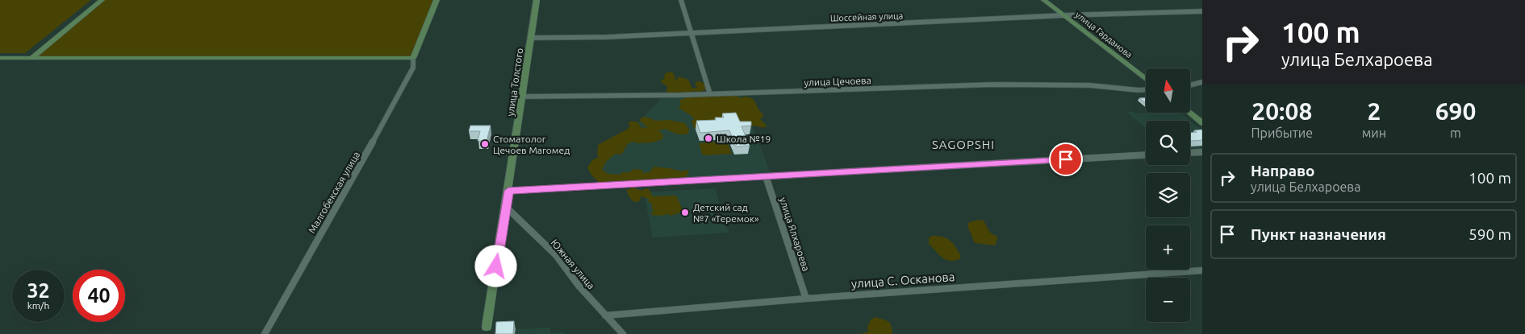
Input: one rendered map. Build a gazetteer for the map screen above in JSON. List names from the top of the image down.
{
  "streets": {
    "street": [
      "Шоссейная улица",
      "улица Гарданова",
      "улица Цечоева",
      "улица Толстого",
      "Малгобекская улица",
      "улица Ялхароева",
      "Южная улица",
      "улица С. Осканова"
    ]
  },
  "crossings": [
    ["Шоссейная улица", "улица Гарданова"],
    ["Шоссейная улица", "улица Толстого"],
    ["улица Цечоева", "улица Толстого"],
    ["улица Ялхароева", "улица С. Осканова"],
    ["Южная улица", "улица С. Осканова"]
  ],
  "districts": ["SAGOPSHI"],
  "places": ["Школа №19", "Стоматолог Цечоев Магомед", "Детский сад №7 «Теремок»"],
  "north": "top",
  "page": {
    "turn": ["100 m", "улица Белхароева"],
    "map_buttons": ["+", "−"],
    "eta": [
      "20:08",
      "Прибытие",
      "2",
      "мин",
      "690",
      "m"
    ],
    "list": [
      {
        "name": "Направо",
        "note": "улица Белхароева",
        "value": "100 m"
      },
      {
        "name": "Пункт назначения",
        "value": "590 m"
      }
    ],
    "speed": "32 km/h",
    "limit": "40"
  }
}
